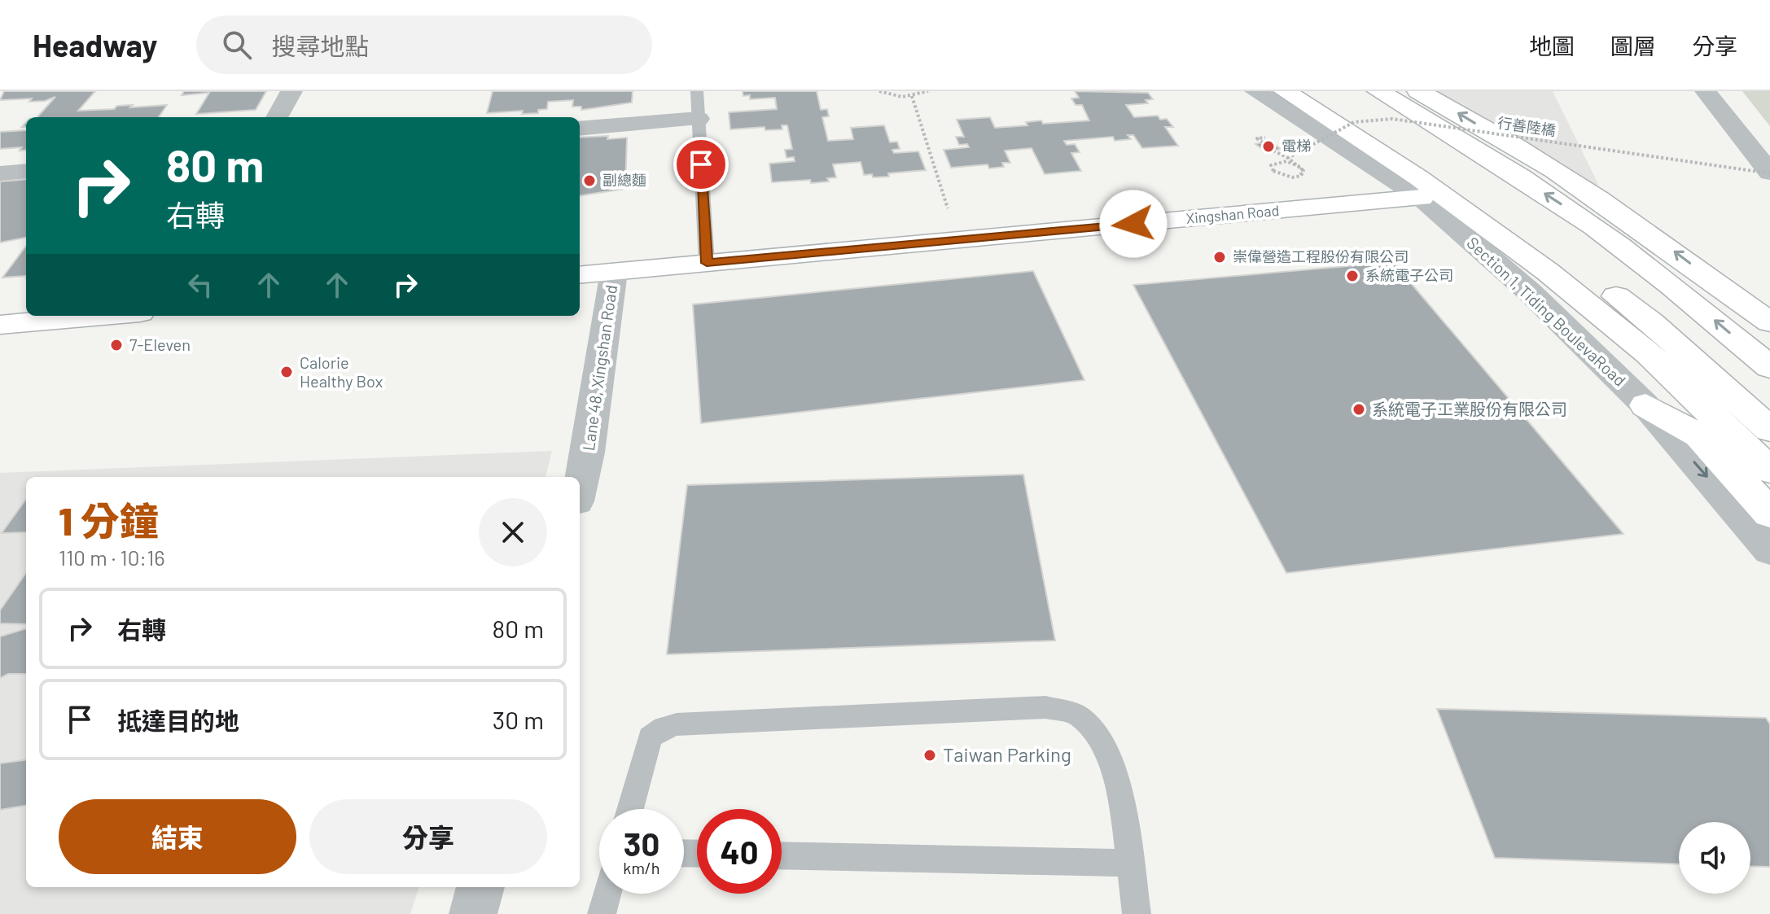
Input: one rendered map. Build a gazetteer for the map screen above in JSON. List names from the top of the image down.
{
  "streets": {
    "main road": ["Xingshan Road", "Section 1, Tiding BoulevaRoad"],
    "street": ["Lane 48, Xingshan Road"],
    "path": ["行善陸橋"]
  },
  "crossings": [
    ["Xingshan Road", "Section 1, Tiding BoulevaRoad"],
    ["Xingshan Road", "Lane 48, Xingshan Road"]
  ],
  "places": [
    "電梯",
    "副總麵",
    "崇偉營造工程股份有限公司",
    "系統電子公司",
    "7-Eleven",
    "Calorie Healthy Box",
    "系統電子工業股份有限公司",
    "Taiwan Parking"
  ],
  "page": {
    "header": "Headway",
    "search": "搜尋地點",
    "nav": ["地圖", "圖層", "分享"],
    "turn": ["80 m", "右轉"],
    "heading": ["1 分鐘", "110 m · 10:16"],
    "list": [
      {
        "name": "右轉",
        "value": "80 m"
      },
      {
        "name": "抵達目的地",
        "value": "30 m"
      }
    ],
    "buttons": ["結束", "分享"],
    "speed": "30 km/h",
    "limit": "40"
  }
}
